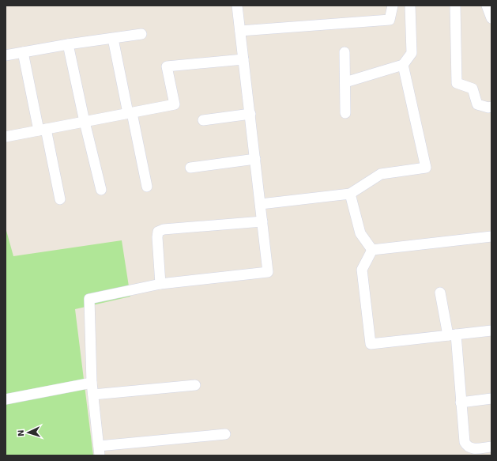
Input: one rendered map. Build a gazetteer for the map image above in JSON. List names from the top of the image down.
{
  "north": "left"
}
